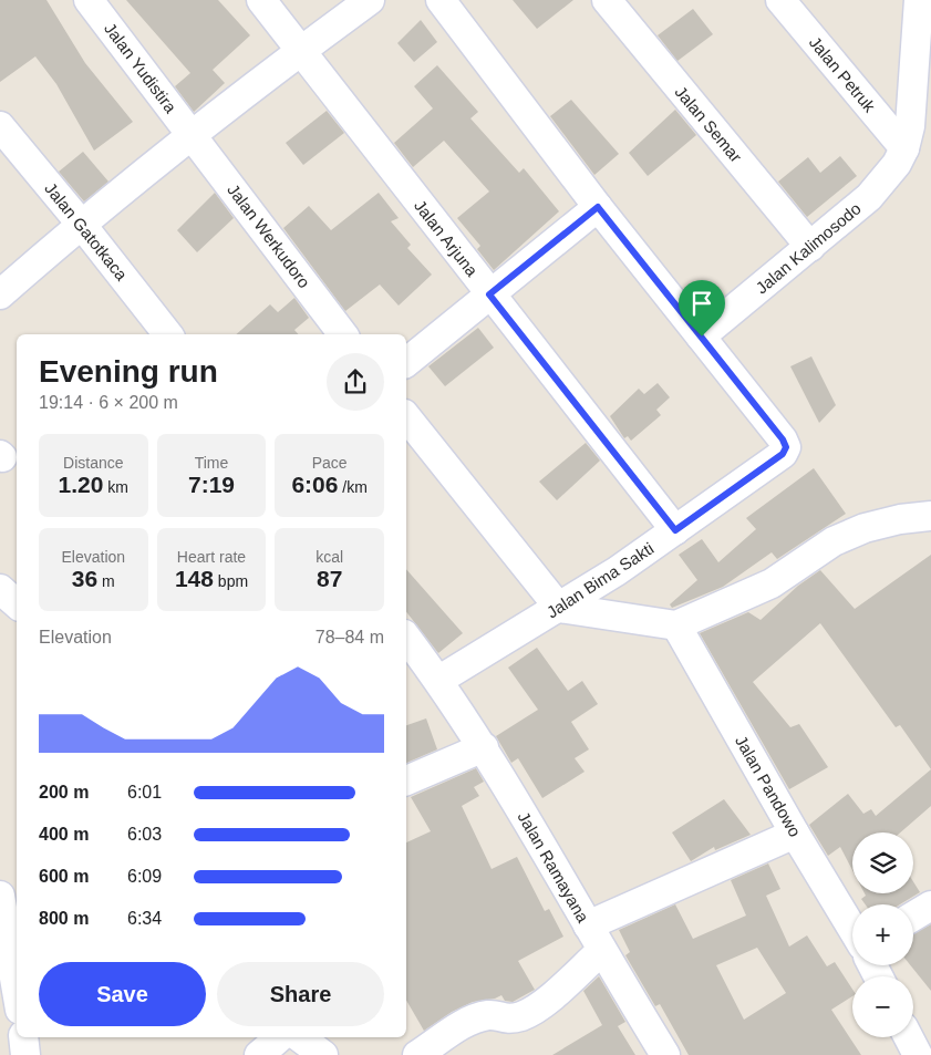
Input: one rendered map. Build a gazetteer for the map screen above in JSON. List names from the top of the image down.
{
  "streets": {
    "street": [
      "Jalan Yudistira",
      "Jalan Petruk",
      "Jalan Semar",
      "Jalan Gatotkaca",
      "Jalan Werkudoro",
      "Jalan Arjuna",
      "Jalan Kalimosodo",
      "Jalan Bima Sakti",
      "Jalan Pandowo",
      "Jalan Ramayana"
    ]
  },
  "crossings": [
    ["Jalan Yudistira", "Jalan Werkudoro"],
    ["Jalan Petruk", "Jalan Kalimosodo"],
    ["Jalan Semar", "Jalan Kalimosodo"],
    ["Jalan Arjuna", "Jalan Bima Sakti"],
    ["Jalan Kalimosodo", "Jalan Bima Sakti"],
    ["Jalan Bima Sakti", "Jalan Ramayana"]
  ],
  "page": {
    "heading": ["Evening run", "19:14 · 6 × 200 m"],
    "stats": [
      ["Distance", "1.20 km"],
      ["Time", "7:19"],
      ["Pace", "6:06 /km"],
      ["Elevation", "36 m"],
      ["Heart rate", "148 bpm"],
      ["kcal", "87"]
    ],
    "chart": ["Elevation", "78–84 m"],
    "list": [
      {
        "name": "200 m",
        "note": "6:01"
      },
      {
        "name": "400 m",
        "note": "6:03"
      },
      {
        "name": "600 m",
        "note": "6:09"
      },
      {
        "name": "800 m",
        "note": "6:34"
      }
    ],
    "map_buttons": ["+", "−"],
    "buttons": ["Save", "Share"]
  }
}
